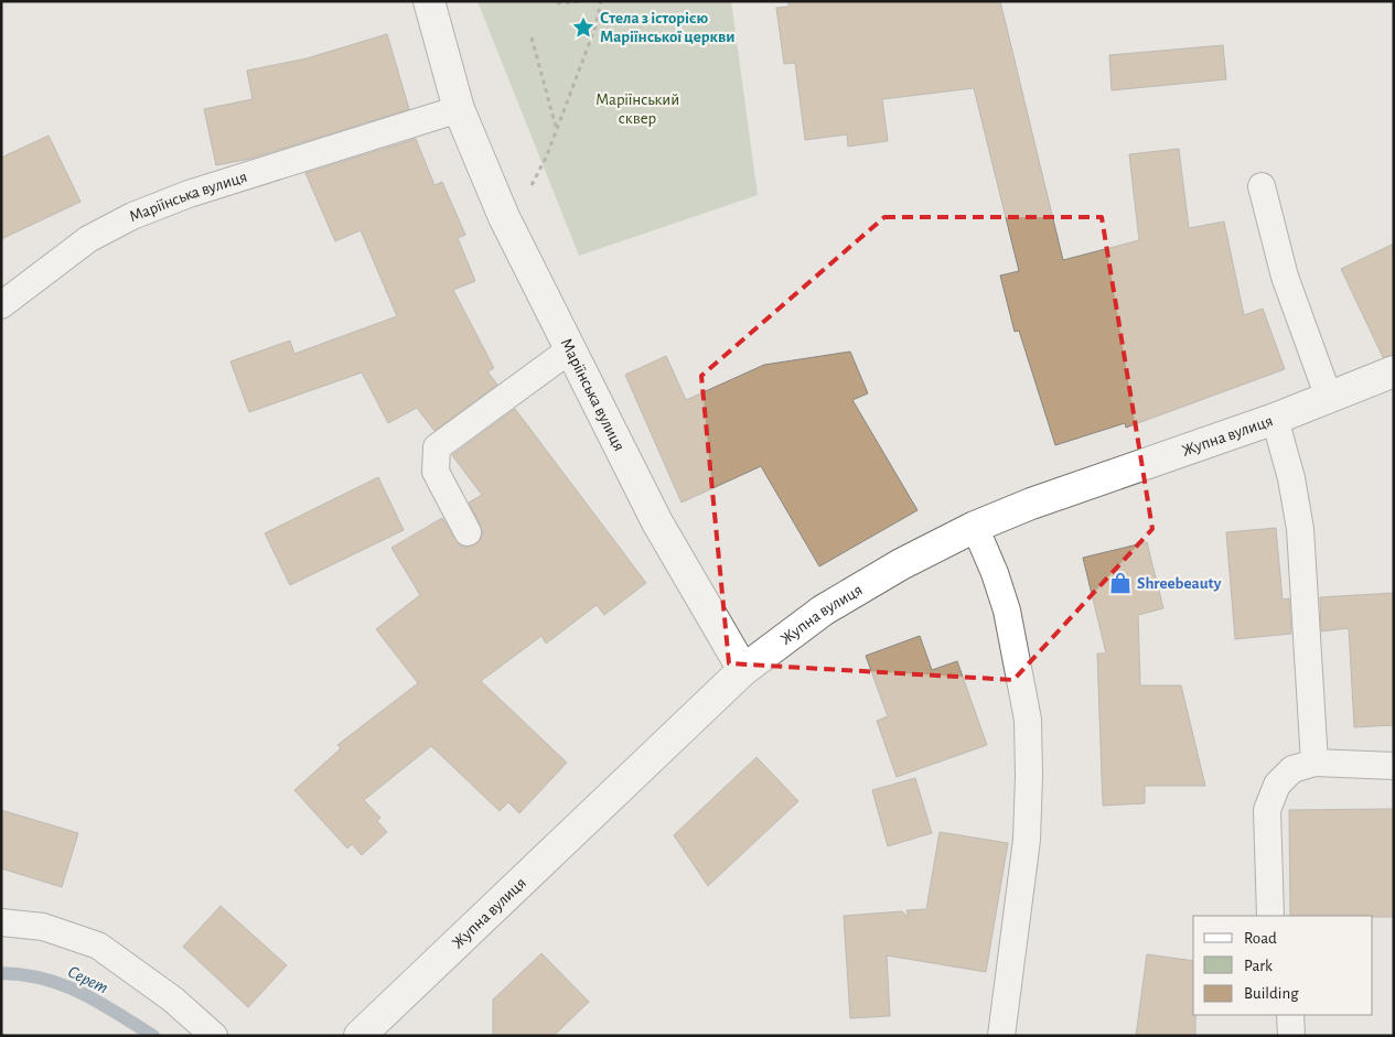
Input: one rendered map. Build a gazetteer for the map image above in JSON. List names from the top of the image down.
{
  "streets": {
    "street": ["Маріїнська вулиця", "Жупна вулиця"]
  },
  "crossings": [
    ["Маріїнська вулиця", "Жупна вулиця"]
  ],
  "water": ["Серет"],
  "parks": ["Маріїнський сквер"],
  "places": {
    "place": ["Стела з історією Маріїнської церкви"],
    "shop": ["Shreebeauty"]
  },
  "legend": ["Road", "Park", "Building"]
}
